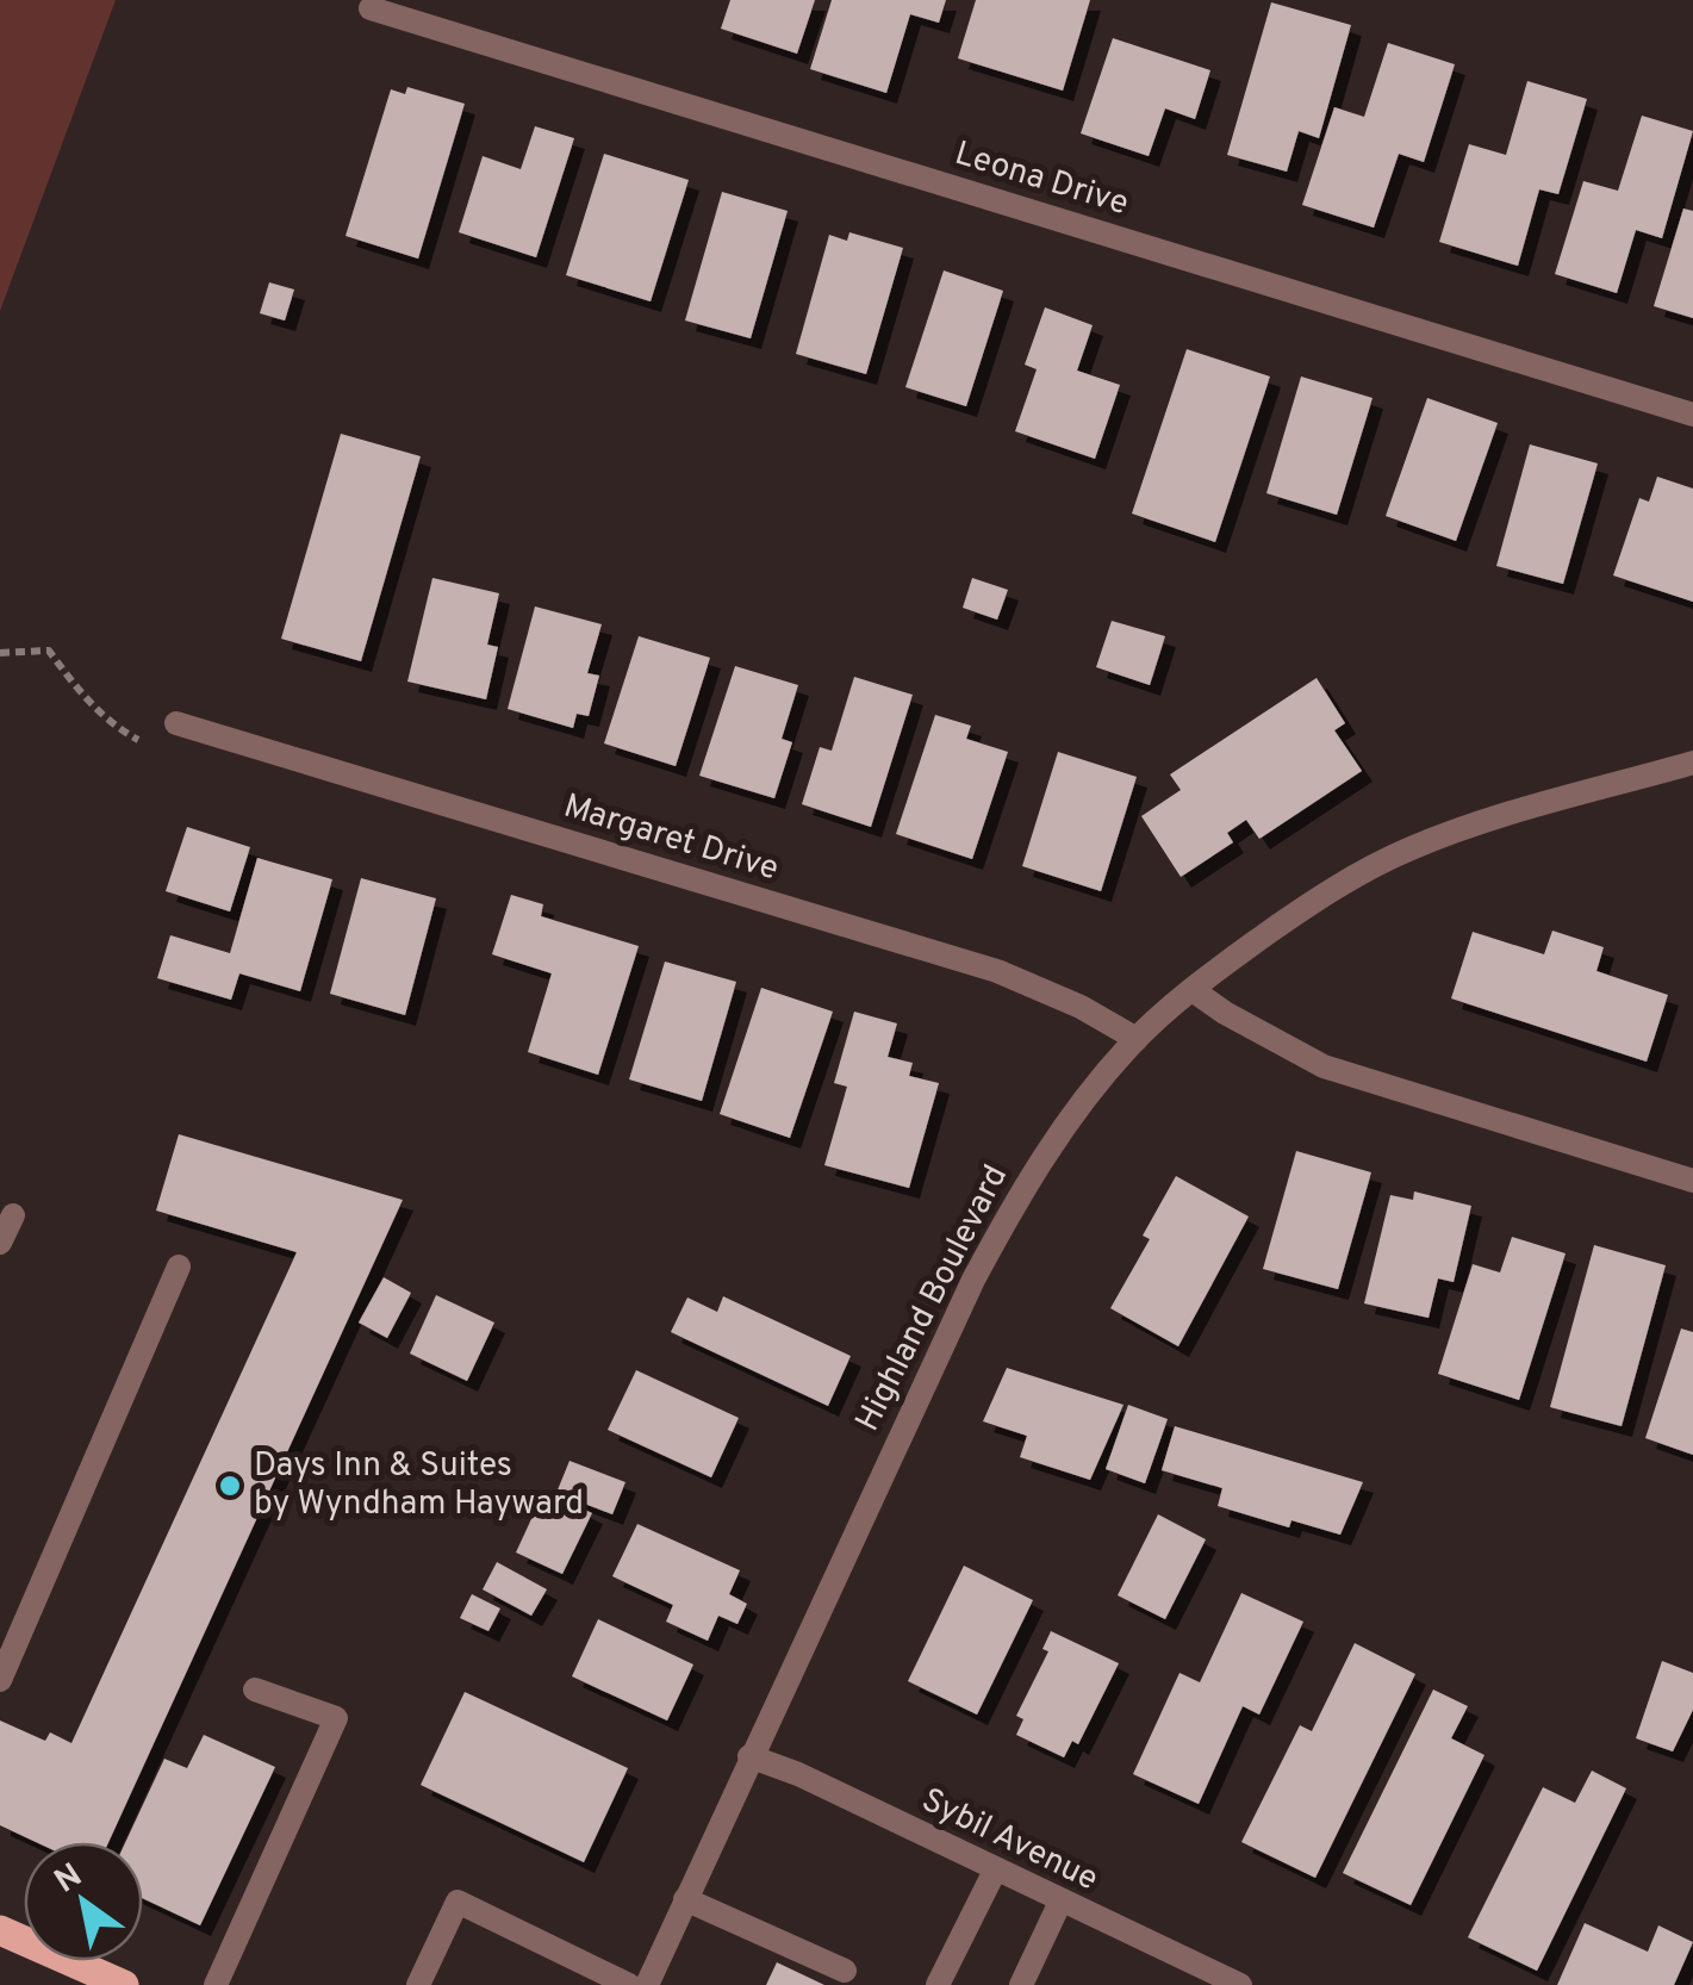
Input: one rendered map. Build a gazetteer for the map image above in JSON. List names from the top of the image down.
{
  "streets": {
    "street": [
      "Leona Drive",
      "Margaret Drive",
      "Highland Boulevard",
      "Sybil Avenue"
    ]
  },
  "crossings": [
    ["Margaret Drive", "Highland Boulevard"],
    ["Highland Boulevard", "Sybil Avenue"]
  ],
  "places": ["Days Inn & Suites by Wyndham Hayward"],
  "north": "top left"
}
